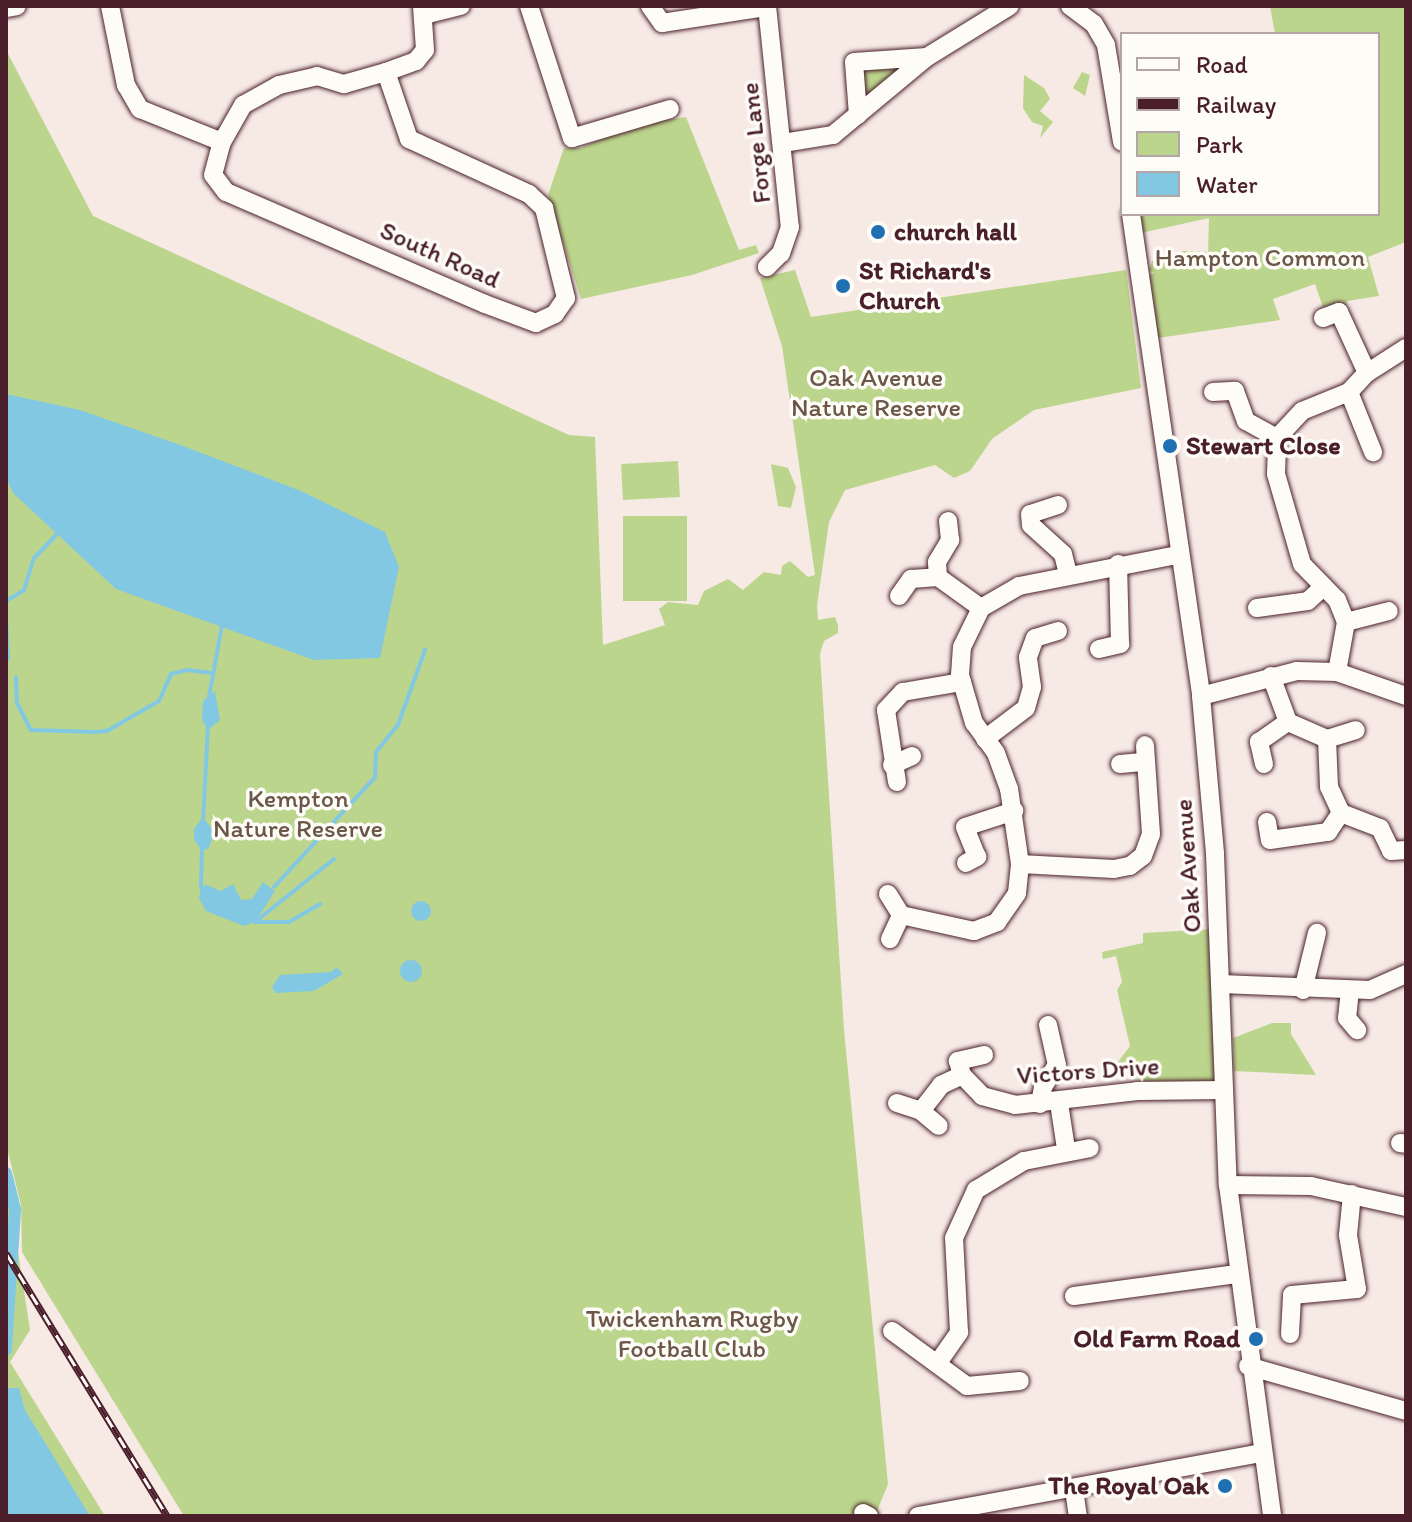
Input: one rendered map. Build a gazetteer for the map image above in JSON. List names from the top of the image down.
{
  "streets": {
    "street": [
      "Forge Lane",
      "South Road",
      "Oak Avenue",
      "Victors Drive"
    ]
  },
  "crossings": [
    ["Oak Avenue", "Victors Drive"]
  ],
  "parks": [
    "Hampton Common",
    "Oak Avenue Nature Reserve",
    "Kempton Nature Reserve",
    "Twickenham Rugby Football Club"
  ],
  "places": [
    "church hall",
    "St Richard's Church",
    "Stewart Close",
    "Old Farm Road",
    "The Royal Oak"
  ],
  "legend": [
    "Road",
    "Railway",
    "Park",
    "Water"
  ]
}
